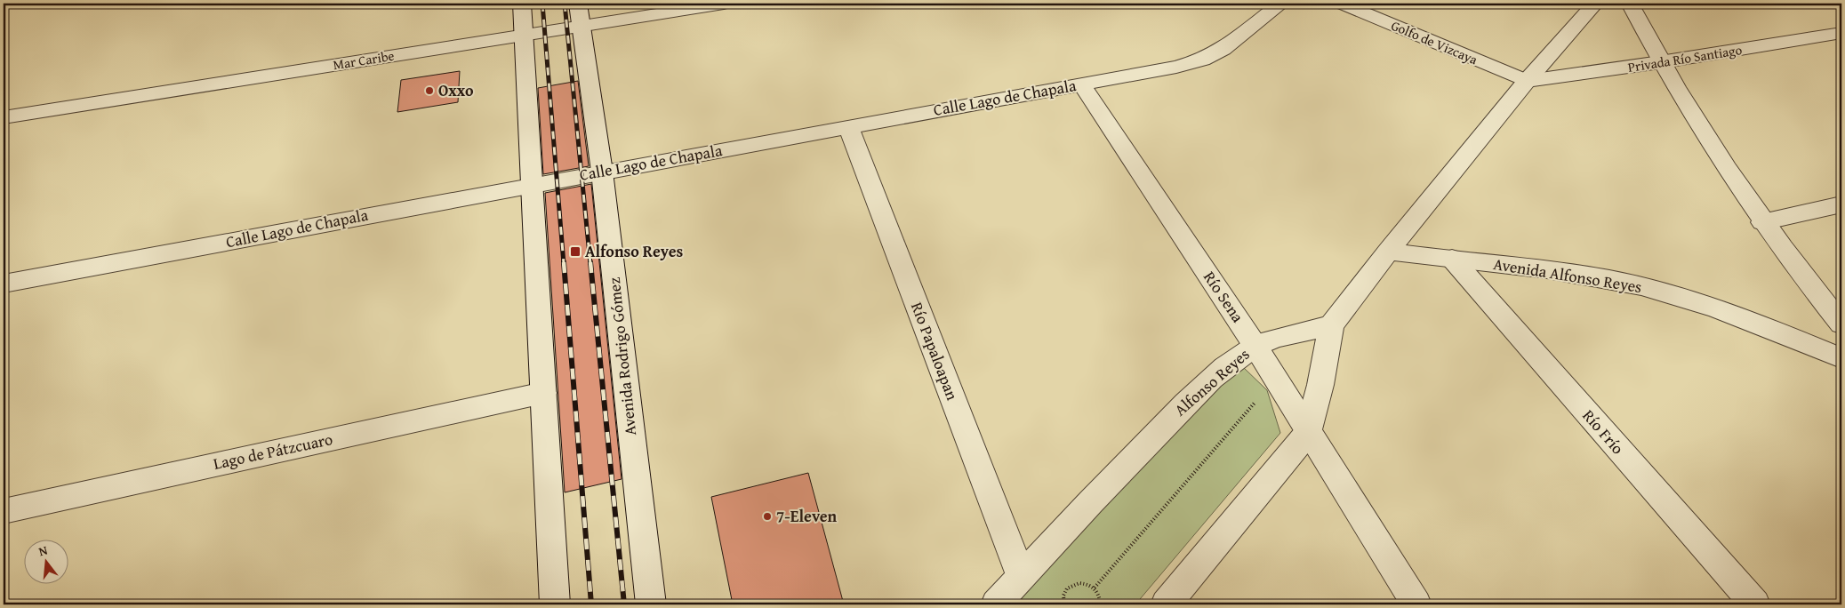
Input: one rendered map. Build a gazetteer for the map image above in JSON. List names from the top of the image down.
{
  "streets": {
    "street": [
      "Golfo de Vizcaya",
      "Privada Río Santiago",
      "Mar Caribe",
      "Calle Lago de Chapala",
      "Avenida Alfonso Reyes",
      "Río Sena",
      "Río Papaloapan",
      "Avenida Rodrigo Gómez",
      "Alfonso Reyes",
      "Río Frío",
      "Lago de Pátzcuaro"
    ]
  },
  "crossings": [
    ["Golfo de Vizcaya", "Privada Río Santiago"],
    ["Mar Caribe", "Avenida Rodrigo Gómez"],
    ["Calle Lago de Chapala", "Río Sena"],
    ["Calle Lago de Chapala", "Río Papaloapan"],
    ["Calle Lago de Chapala", "Avenida Rodrigo Gómez"],
    ["Avenida Alfonso Reyes", "Río Frío"],
    ["Río Sena", "Alfonso Reyes"],
    ["Río Papaloapan", "Alfonso Reyes"]
  ],
  "places": {
    "other": ["Oxxo", "7-Eleven"],
    "transit": ["Alfonso Reyes"]
  },
  "north": "top"
}
